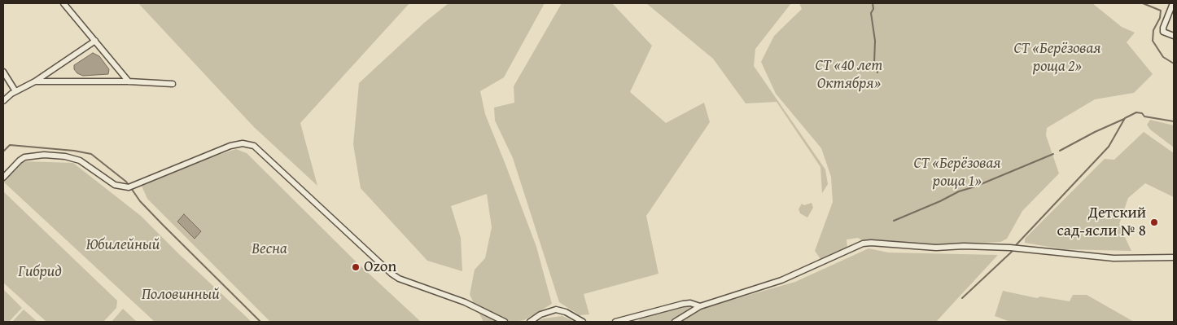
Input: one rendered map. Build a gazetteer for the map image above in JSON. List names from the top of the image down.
{
  "parks": [
    "СТ «Берёзовая роща 2»",
    "СТ «40 лет Октября»",
    "СТ «Берёзовая роща 1»",
    "Юбилейный",
    "Весна",
    "Гибрид",
    "Половинный"
  ],
  "places": ["Детский сад-ясли № 8", "Ozon"]
}
